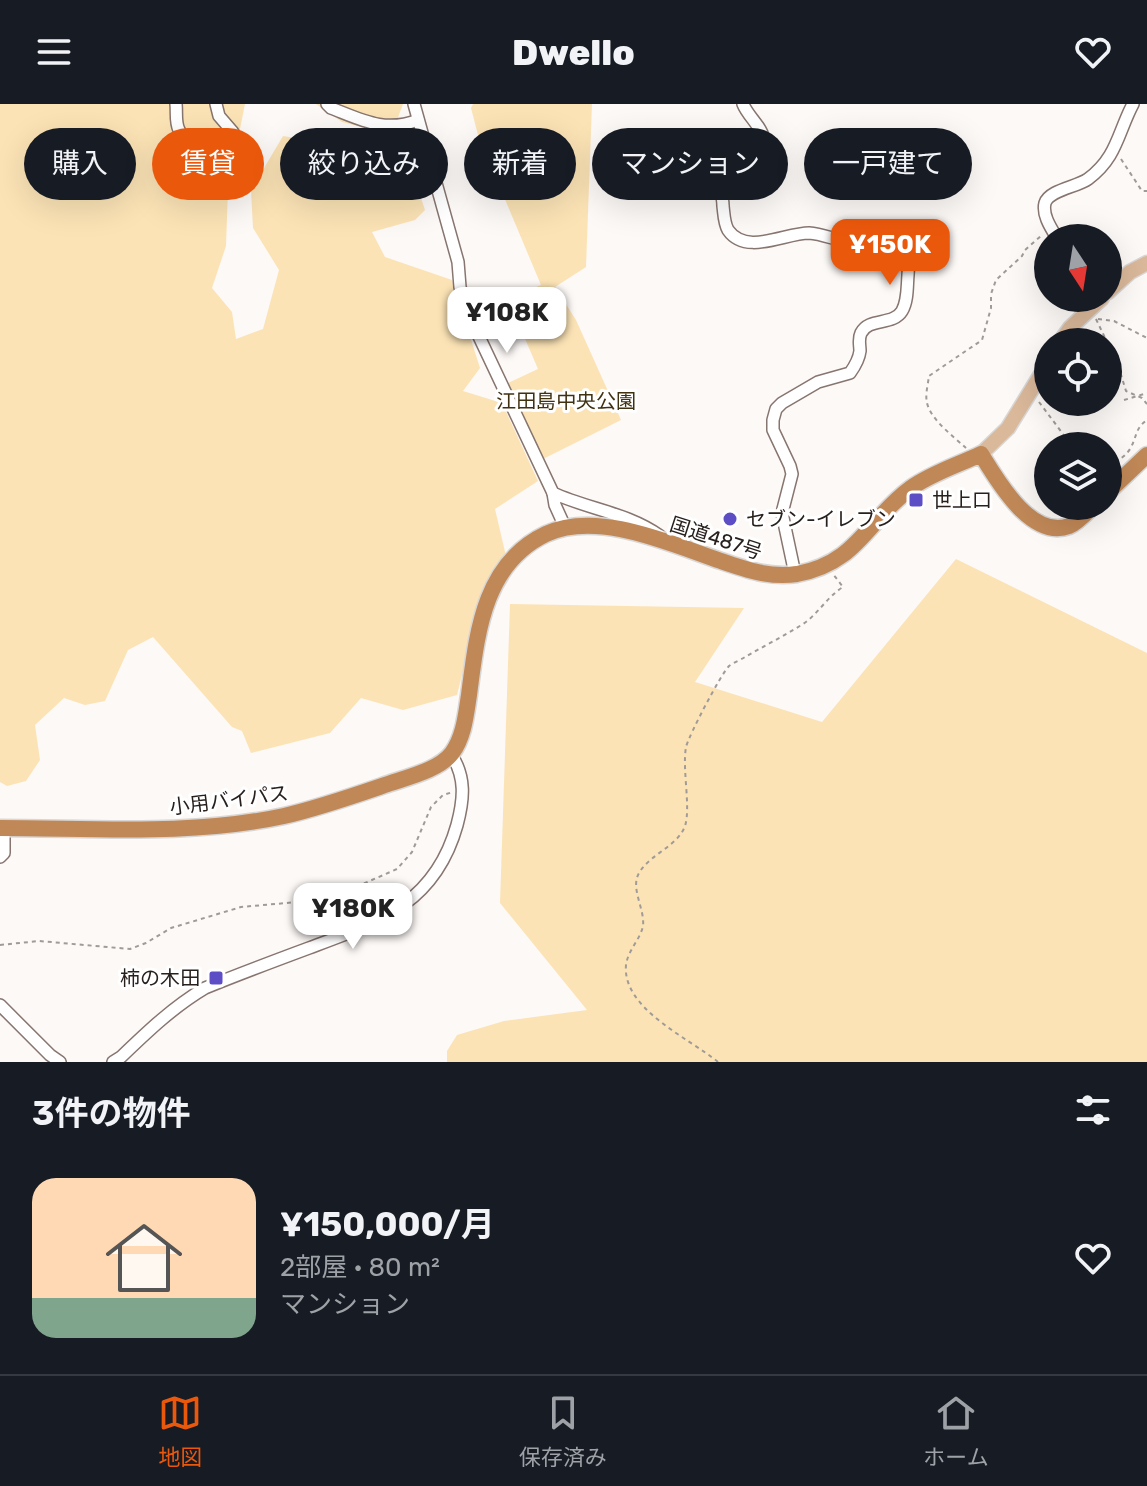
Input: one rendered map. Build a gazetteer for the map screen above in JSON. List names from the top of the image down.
{
  "streets": {
    "highway": ["国道487号", "小用バイパス"]
  },
  "crossings": [
    ["国道487号", "小用バイパス"]
  ],
  "parks": ["江田島中央公園"],
  "places": {
    "transit": ["世上口", "柿の木田"],
    "other": ["セブン-イレブン"]
  },
  "north": "bottom",
  "page": {
    "header": "Dwello",
    "chip": [
      "購入",
      "賃貸",
      "絞り込み",
      "新着",
      "マンション",
      "一戸建て"
    ],
    "price": ["¥150K", "¥108K", "¥180K"],
    "heading": "3件の物件",
    "list": [
      {
        "name": "¥150,000/月",
        "note": "2部屋 · 80 m² · マンション"
      }
    ],
    "tabs": ["地図", "保存済み", "ホーム"]
  }
}
